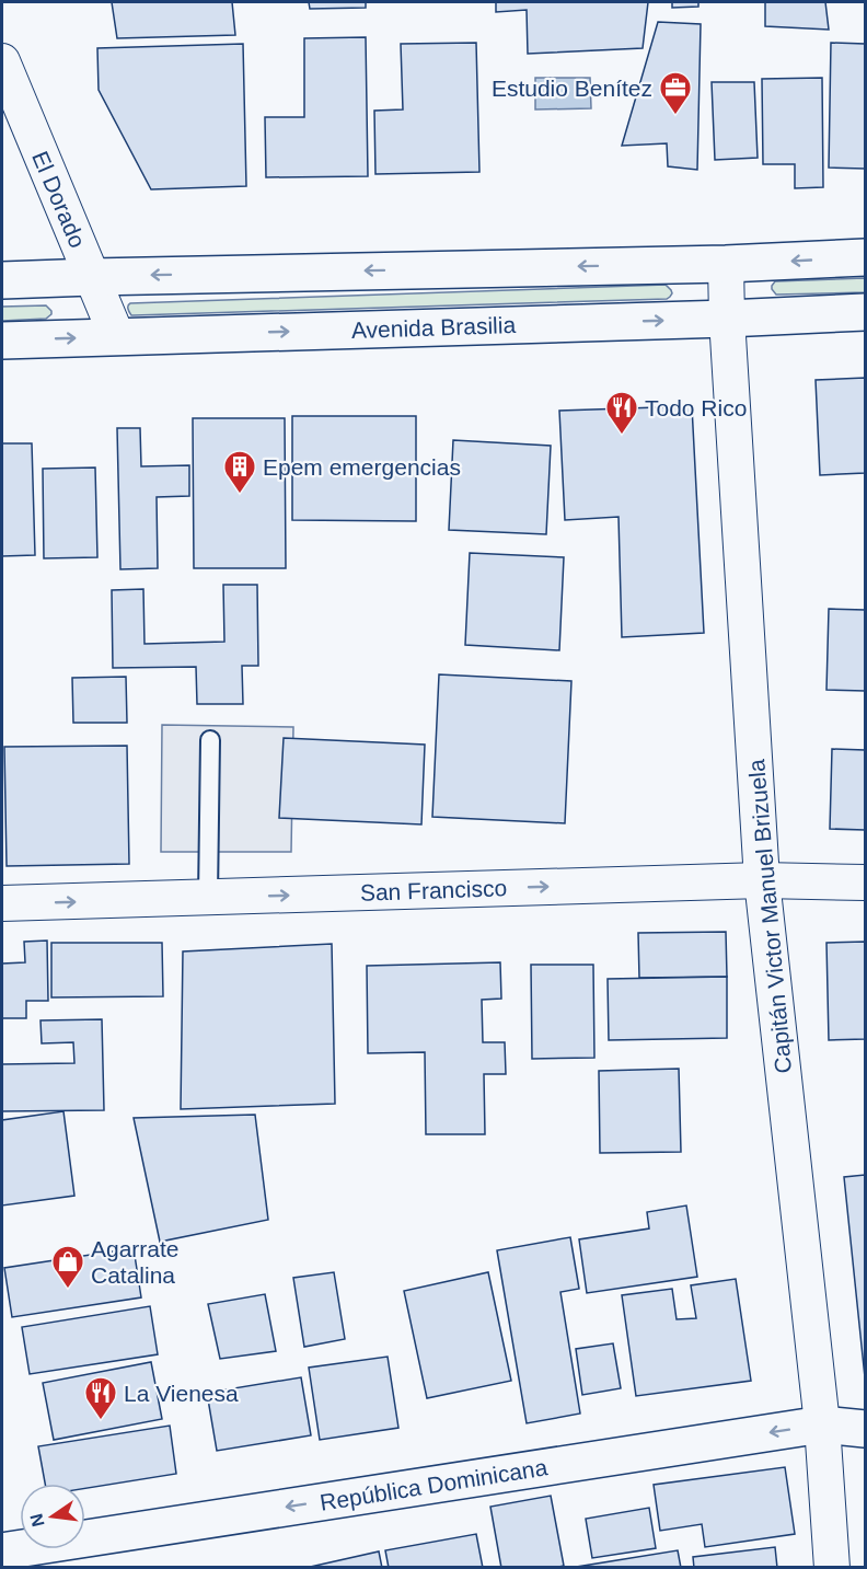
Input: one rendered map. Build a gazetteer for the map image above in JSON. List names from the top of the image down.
{
  "streets": {
    "main road": ["Avenida Brasilia", "República Dominicana"],
    "street": ["El Dorado", "San Francisco", "Capitán Victor Manuel Brizuela"]
  },
  "crossings": [
    ["El Dorado", "Avenida Brasilia"],
    ["Avenida Brasilia", "Capitán Victor Manuel Brizuela"],
    ["San Francisco", "Capitán Victor Manuel Brizuela"],
    ["Capitán Victor Manuel Brizuela", "República Dominicana"]
  ],
  "one_way": ["San Francisco", "República Dominicana"],
  "places": {
    "office": ["Estudio Benítez"],
    "restaurant": ["Todo Rico", "La Vienesa"],
    "building": ["Epem emergencias"],
    "shop": ["Agarrate Catalina"]
  },
  "north": "left"
}
